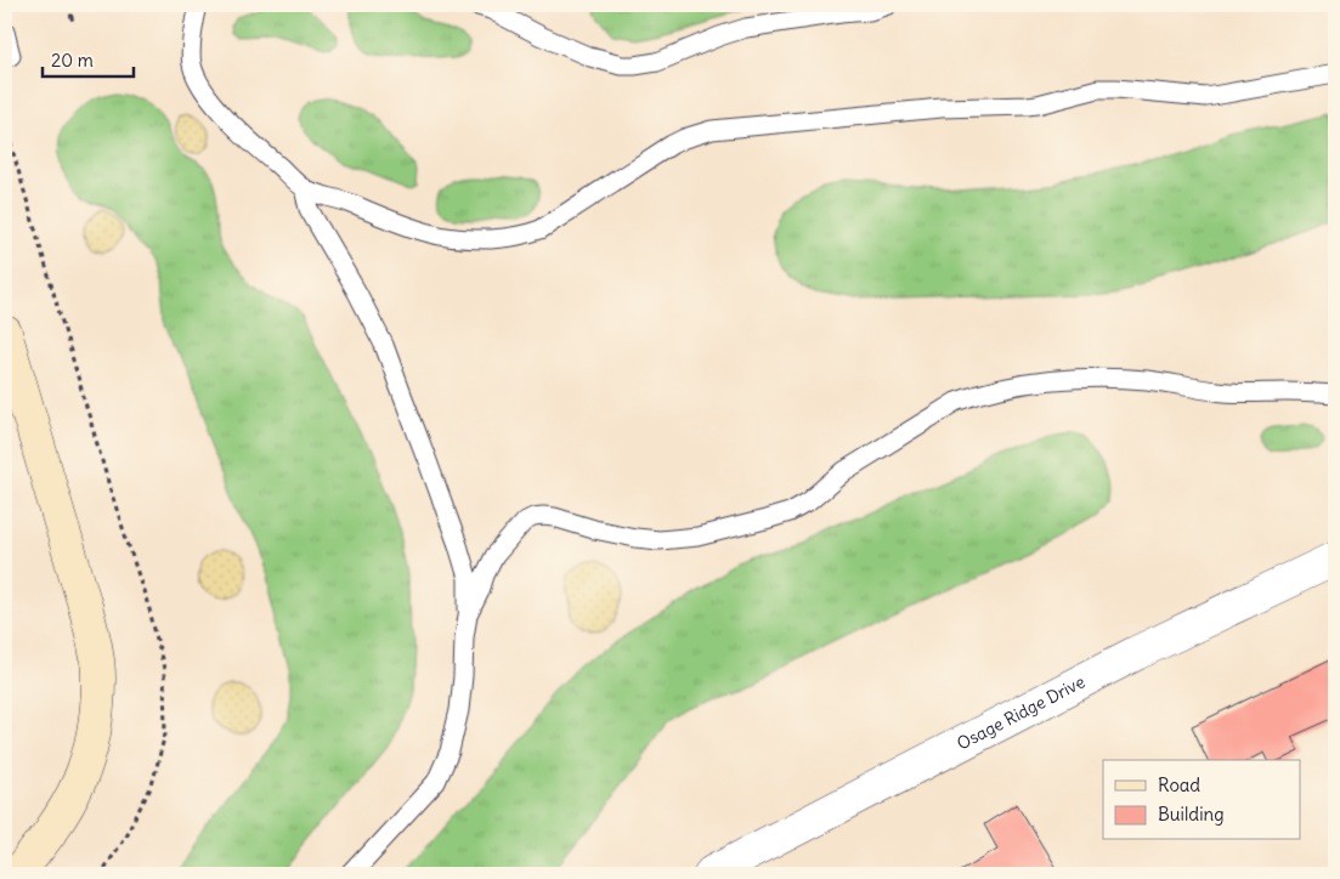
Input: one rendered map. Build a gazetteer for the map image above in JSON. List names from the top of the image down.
{
  "streets": {
    "street": ["Osage Ridge Drive"]
  },
  "legend": ["Road", "Building"],
  "scale_bar": "20 m"
}
